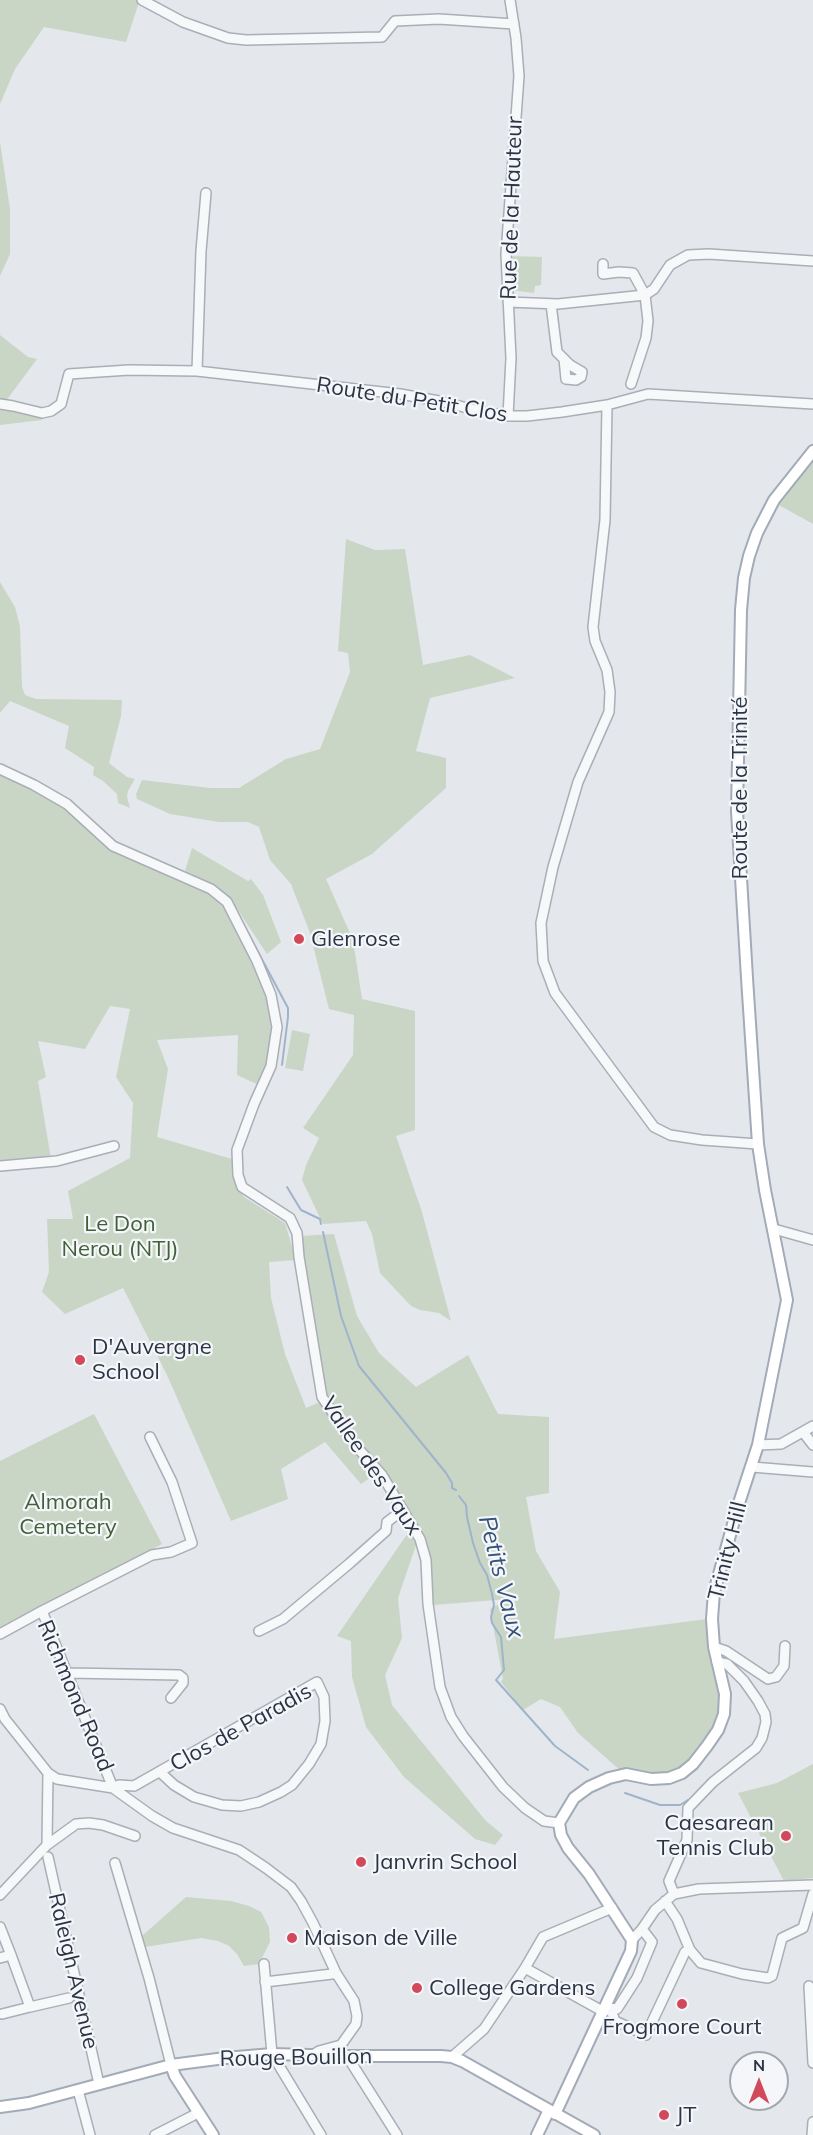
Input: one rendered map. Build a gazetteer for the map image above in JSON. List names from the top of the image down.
{
  "streets": {
    "main road": ["Route de la Trinité", "Trinity Hill", "Rouge Bouillon"],
    "street": [
      "Rue de la Hauteur",
      "Route du Petit Clos",
      "Vallee des Vaux",
      "Richmond Road",
      "Clos de Paradis",
      "Raleigh Avenue"
    ]
  },
  "crossings": [
    ["Rue de la Hauteur", "Route du Petit Clos"],
    ["Route de la Trinité", "Trinity Hill"],
    ["Vallee des Vaux", "Trinity Hill"],
    ["Richmond Road", "Clos de Paradis"],
    ["Raleigh Avenue", "Rouge Bouillon"]
  ],
  "water": ["Petits Vaux"],
  "parks": ["Le Don Nerou (NTJ)", "Almorah Cemetery"],
  "places": [
    "Glenrose",
    "D'Auvergne School",
    "Caesarean Tennis Club",
    "Janvrin School",
    "Maison de Ville",
    "College Gardens",
    "Frogmore Court",
    "JT"
  ],
  "north": "top"
}
